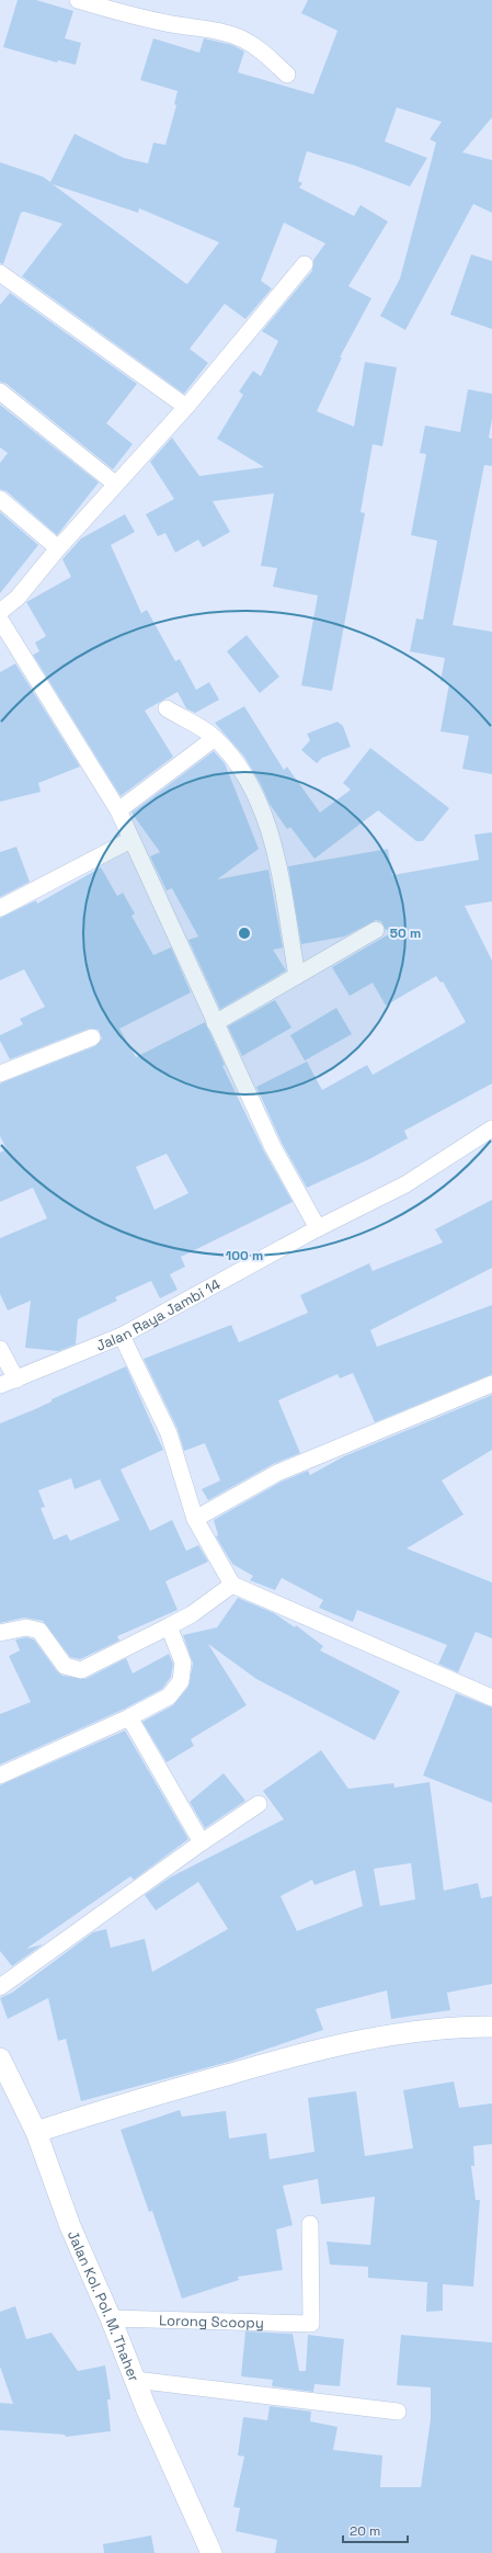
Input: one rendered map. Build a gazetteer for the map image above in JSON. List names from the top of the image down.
{
  "streets": {
    "street": ["Jalan Raya Jambi 14", "Jalan Kol. Pol. M. Thaher", "Lorong Scoopy"]
  },
  "crossings": [
    ["Jalan Kol. Pol. M. Thaher", "Lorong Scoopy"]
  ],
  "scale_bar": "20 m",
  "rings": ["50 m", "100 m"]
}
